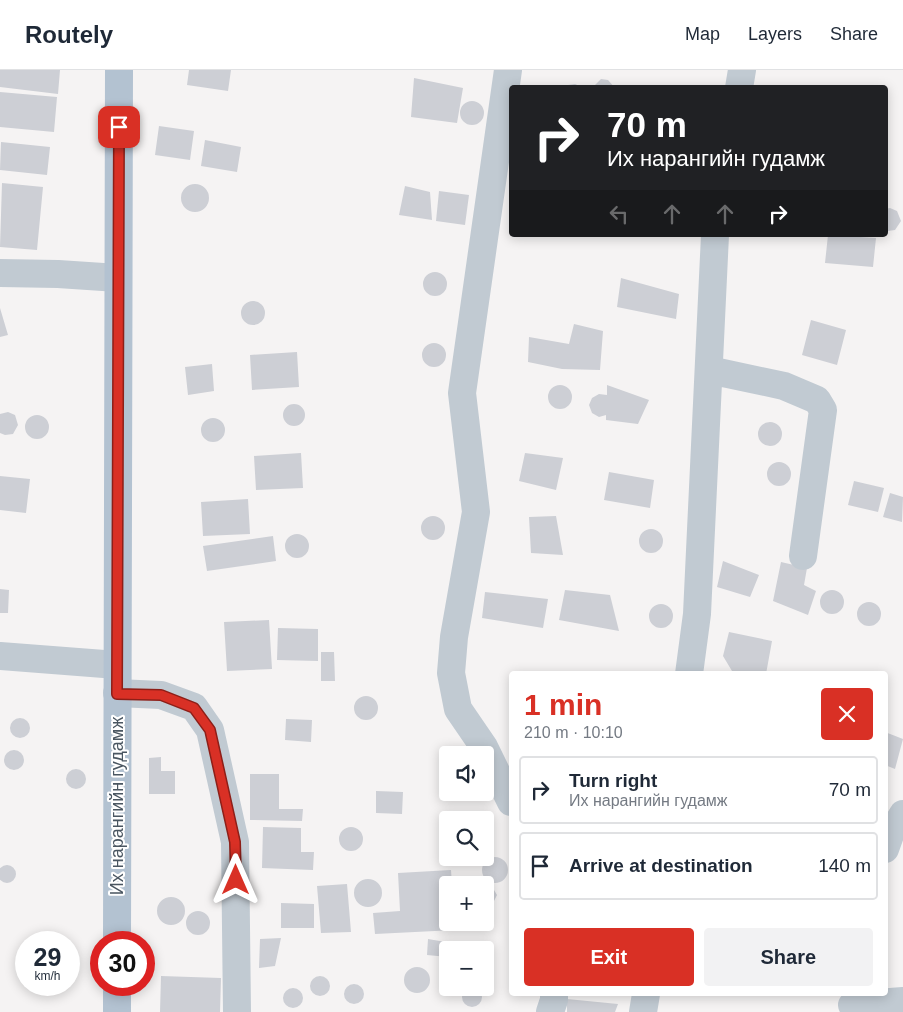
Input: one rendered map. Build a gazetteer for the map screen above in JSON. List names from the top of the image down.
{
  "streets": {
    "main road": ["Их нарангийн гудамж"]
  },
  "page": {
    "header": "Routely",
    "nav": ["Map", "Layers", "Share"],
    "turn": ["70 m", "Их нарангийн гудамж"],
    "heading": ["1 min", "210 m · 10:10"],
    "map_buttons": ["+", "−"],
    "list": [
      {
        "name": "Turn right",
        "note": "Их нарангийн гудамж",
        "value": "70 m"
      },
      {
        "name": "Arrive at destination",
        "value": "140 m"
      }
    ],
    "buttons": ["Exit", "Share"],
    "speed": "29 km/h",
    "limit": "30"
  }
}
